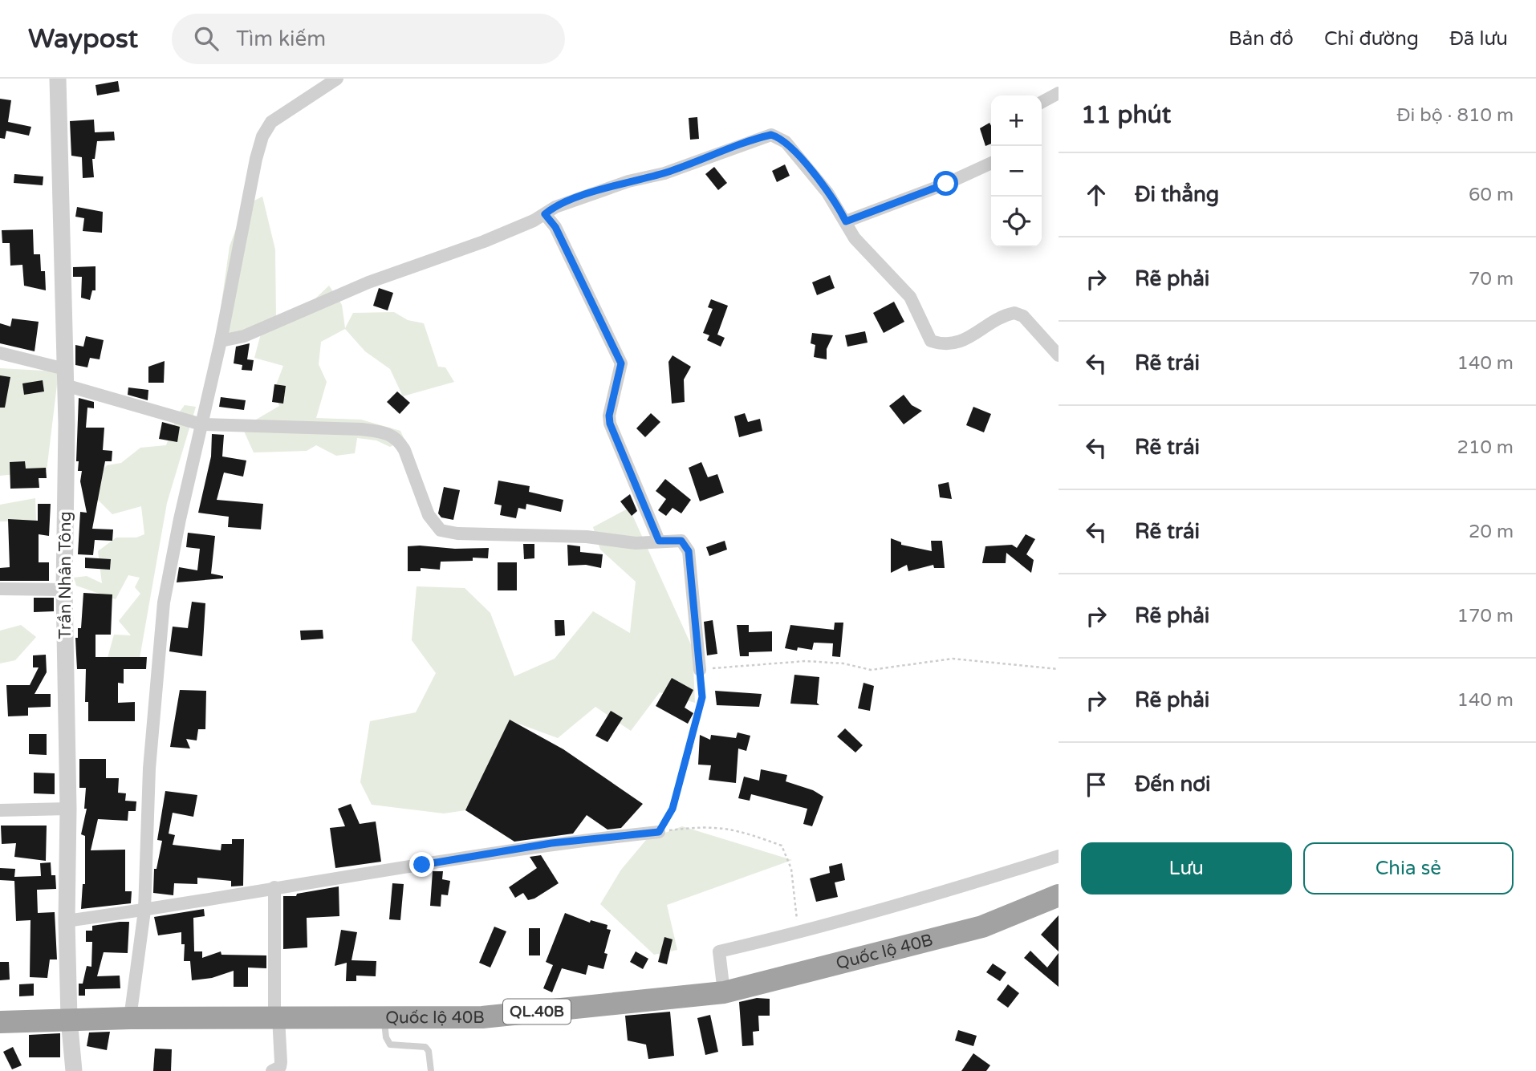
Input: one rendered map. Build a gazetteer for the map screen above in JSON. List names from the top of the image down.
{
  "streets": {
    "highway": ["Quốc lộ 40B", "QL.40B"],
    "street": ["Trần Nhân Tông"]
  },
  "crossings": [
    ["Trần Nhân Tông", "Quốc lộ 40B"]
  ],
  "page": {
    "header": "Waypost",
    "search": "Tìm kiếm",
    "nav": ["Bản đồ", "Chỉ đường", "Đã lưu"],
    "heading": ["11 phút", "Đi bộ · 810 m"],
    "map_buttons": ["+", "−"],
    "list": [
      ["Đi thẳng", "60 m"],
      ["Rẽ phải", "70 m"],
      ["Rẽ trái", "140 m"],
      ["Rẽ trái", "210 m"],
      ["Rẽ trái", "20 m"],
      ["Rẽ phải", "170 m"],
      ["Rẽ phải", "140 m"],
      "Đến nơi"
    ],
    "buttons": ["Lưu", "Chia sẻ"]
  }
}
